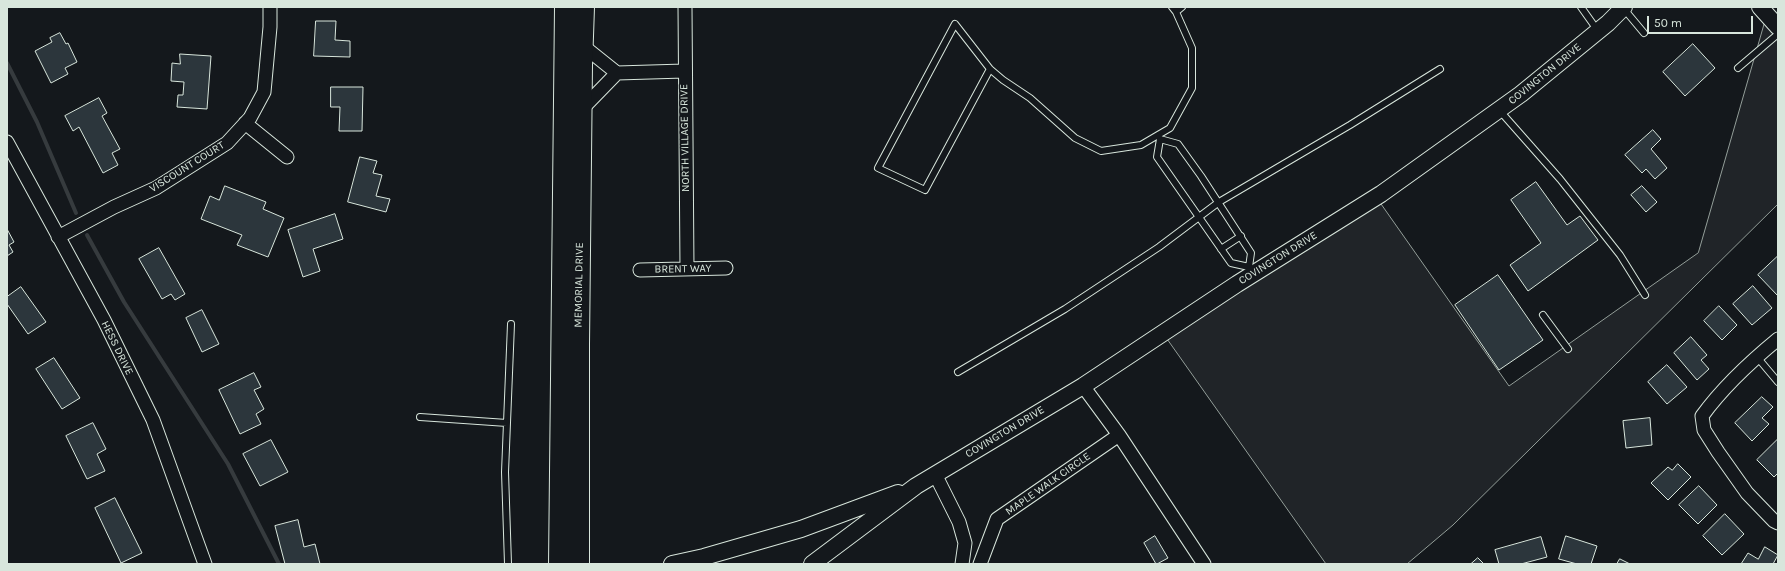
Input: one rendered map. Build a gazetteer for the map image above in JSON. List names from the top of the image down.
{
  "streets": {
    "main road": ["MEMORIAL DRIVE"],
    "street": [
      "COVINGTON DRIVE",
      "NORTH VILLAGE DRIVE",
      "VISCOUNT COURT",
      "BRENT WAY",
      "HESS DRIVE",
      "MAPLE WALK CIRCLE"
    ]
  },
  "crossings": [
    ["NORTH VILLAGE DRIVE", "BRENT WAY"],
    ["VISCOUNT COURT", "HESS DRIVE"]
  ],
  "scale_bar": "50 m"
}
